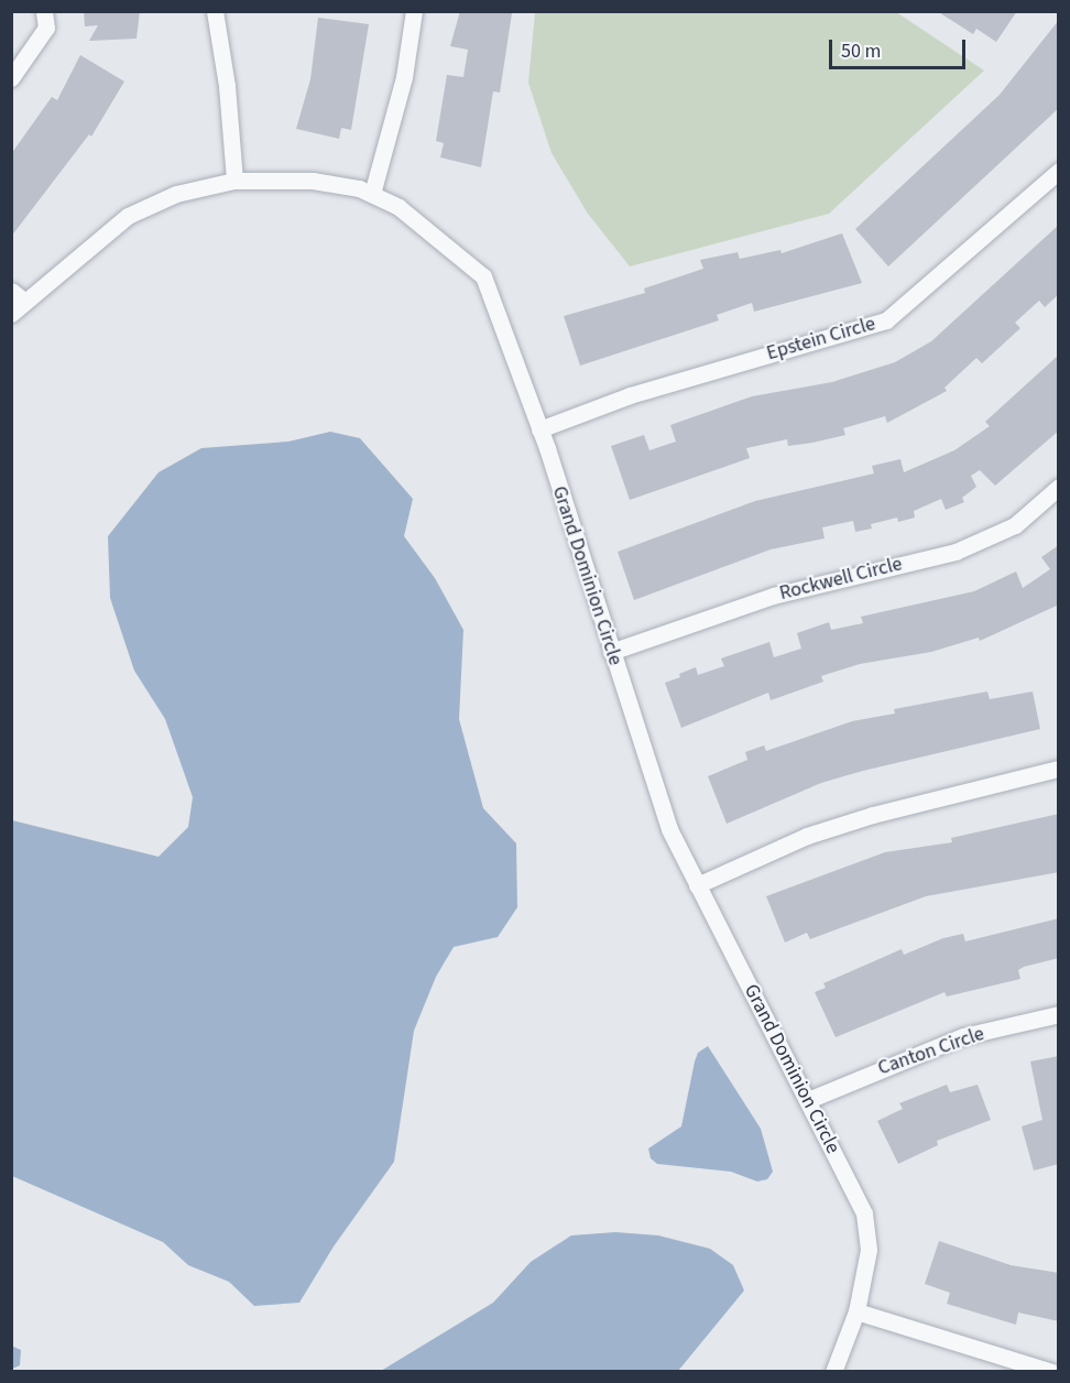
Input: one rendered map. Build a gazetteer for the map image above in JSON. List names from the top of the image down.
{
  "streets": {
    "street": [
      "Epstein Circle",
      "Grand Dominion Circle",
      "Rockwell Circle",
      "Canton Circle"
    ]
  },
  "crossings": [
    ["Epstein Circle", "Grand Dominion Circle"],
    ["Grand Dominion Circle", "Rockwell Circle"],
    ["Grand Dominion Circle", "Canton Circle"]
  ],
  "scale_bar": "50 m"
}
